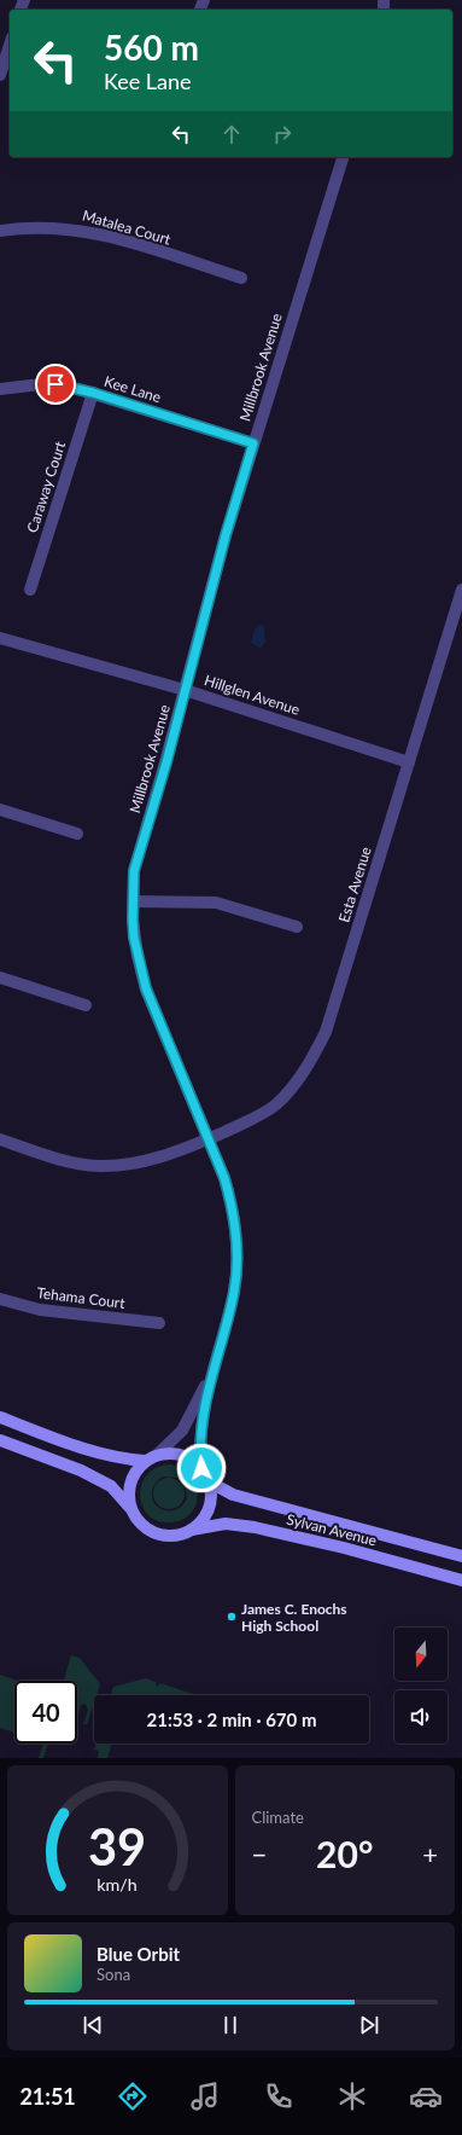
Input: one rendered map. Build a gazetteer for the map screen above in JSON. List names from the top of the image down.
{
  "streets": {
    "main road": ["Sylvan Avenue"],
    "street": [
      "Matalea Court",
      "Millbrook Avenue",
      "Kee Lane",
      "Caraway Court",
      "Hillglen Avenue",
      "Esta Avenue",
      "Tehama Court"
    ]
  },
  "crossings": [
    ["Millbrook Avenue", "Kee Lane"],
    ["Millbrook Avenue", "Hillglen Avenue"],
    ["Millbrook Avenue", "Esta Avenue"],
    ["Millbrook Avenue", "Sylvan Avenue"],
    ["Kee Lane", "Caraway Court"],
    ["Hillglen Avenue", "Esta Avenue"]
  ],
  "places": ["James C. Enochs High School"],
  "north": "bottom",
  "page": {
    "turn": ["560 m", "Kee Lane"],
    "limit": "40",
    "trip": "21:53 · 2 min · 670 m",
    "tile": "Climate",
    "heat": ["−", "20°", "+"],
    "song": ["Blue Orbit", "Sona"],
    "tabs": "21:51",
    "gauge": ["39", "km/h"]
  }
}
